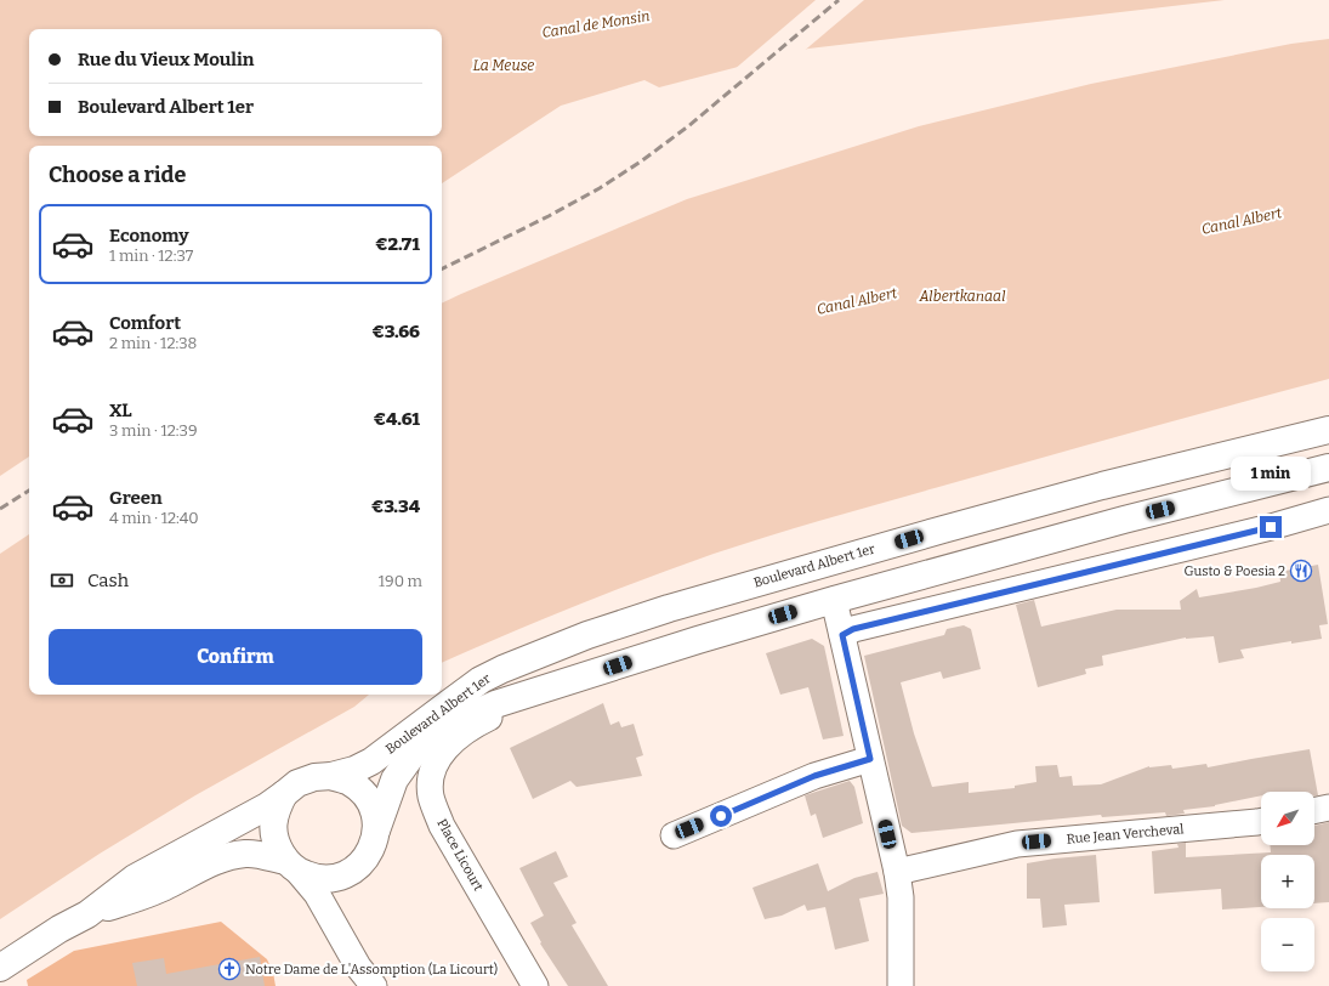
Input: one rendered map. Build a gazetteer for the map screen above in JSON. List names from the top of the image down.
{
  "streets": {
    "main road": ["Boulevard Albert 1er"],
    "street": ["Rue Jean Vercheval", "Place Licourt"]
  },
  "crossings": [
    ["Boulevard Albert 1er", "Place Licourt"]
  ],
  "water": [
    "Canal de Monsin",
    "La Meuse",
    "Canal Albert",
    "Albertkanaal"
  ],
  "places": {
    "restaurant": ["Gusto & Poesia 2"],
    "church": ["Notre Dame de L'Assomption (La Licourt)"]
  },
  "north": "bottom left",
  "page": {
    "banner": ["Rue du Vieux Moulin", "Boulevard Albert 1er"],
    "heading": "Choose a ride",
    "list": [
      {
        "name": "Economy",
        "note": "1 min · 12:37",
        "value": "€2.71"
      },
      {
        "name": "Comfort",
        "note": "2 min · 12:38",
        "value": "€3.66"
      },
      {
        "name": "XL",
        "note": "3 min · 12:39",
        "value": "€4.61"
      },
      {
        "name": "Green",
        "note": "4 min · 12:40",
        "value": "€3.34"
      }
    ],
    "bubble": "1 min",
    "pay": ["Cash", "190 m"],
    "buttons": "Confirm",
    "map_buttons": ["+", "−"]
  }
}
